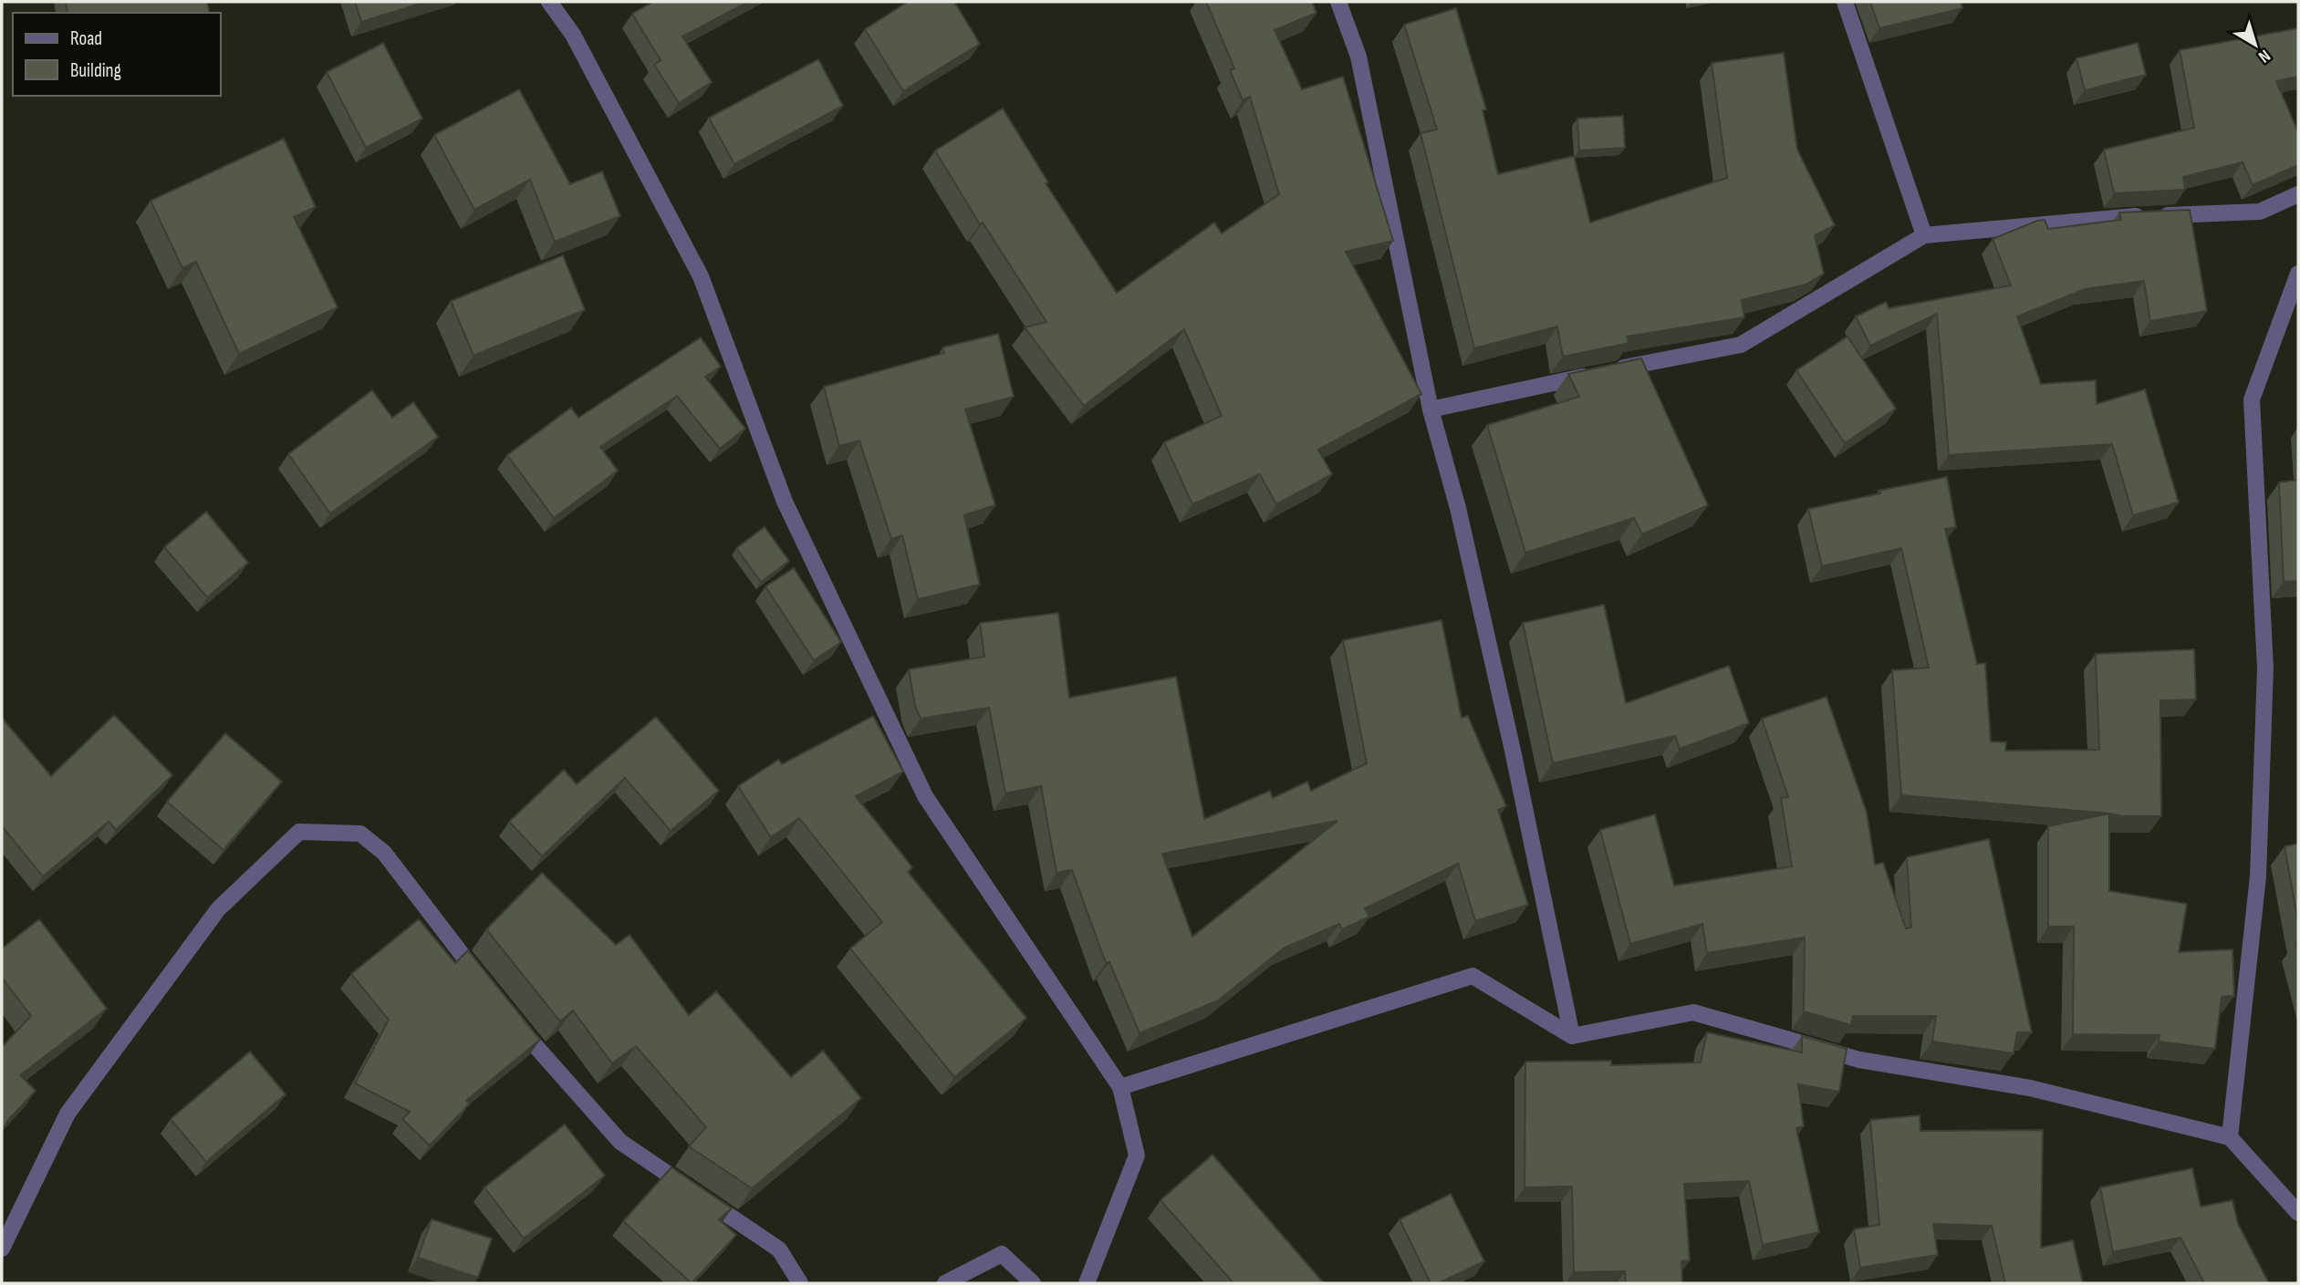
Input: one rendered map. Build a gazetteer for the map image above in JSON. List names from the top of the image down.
{
  "legend": ["Road", "Building"],
  "north": "bottom right"
}
